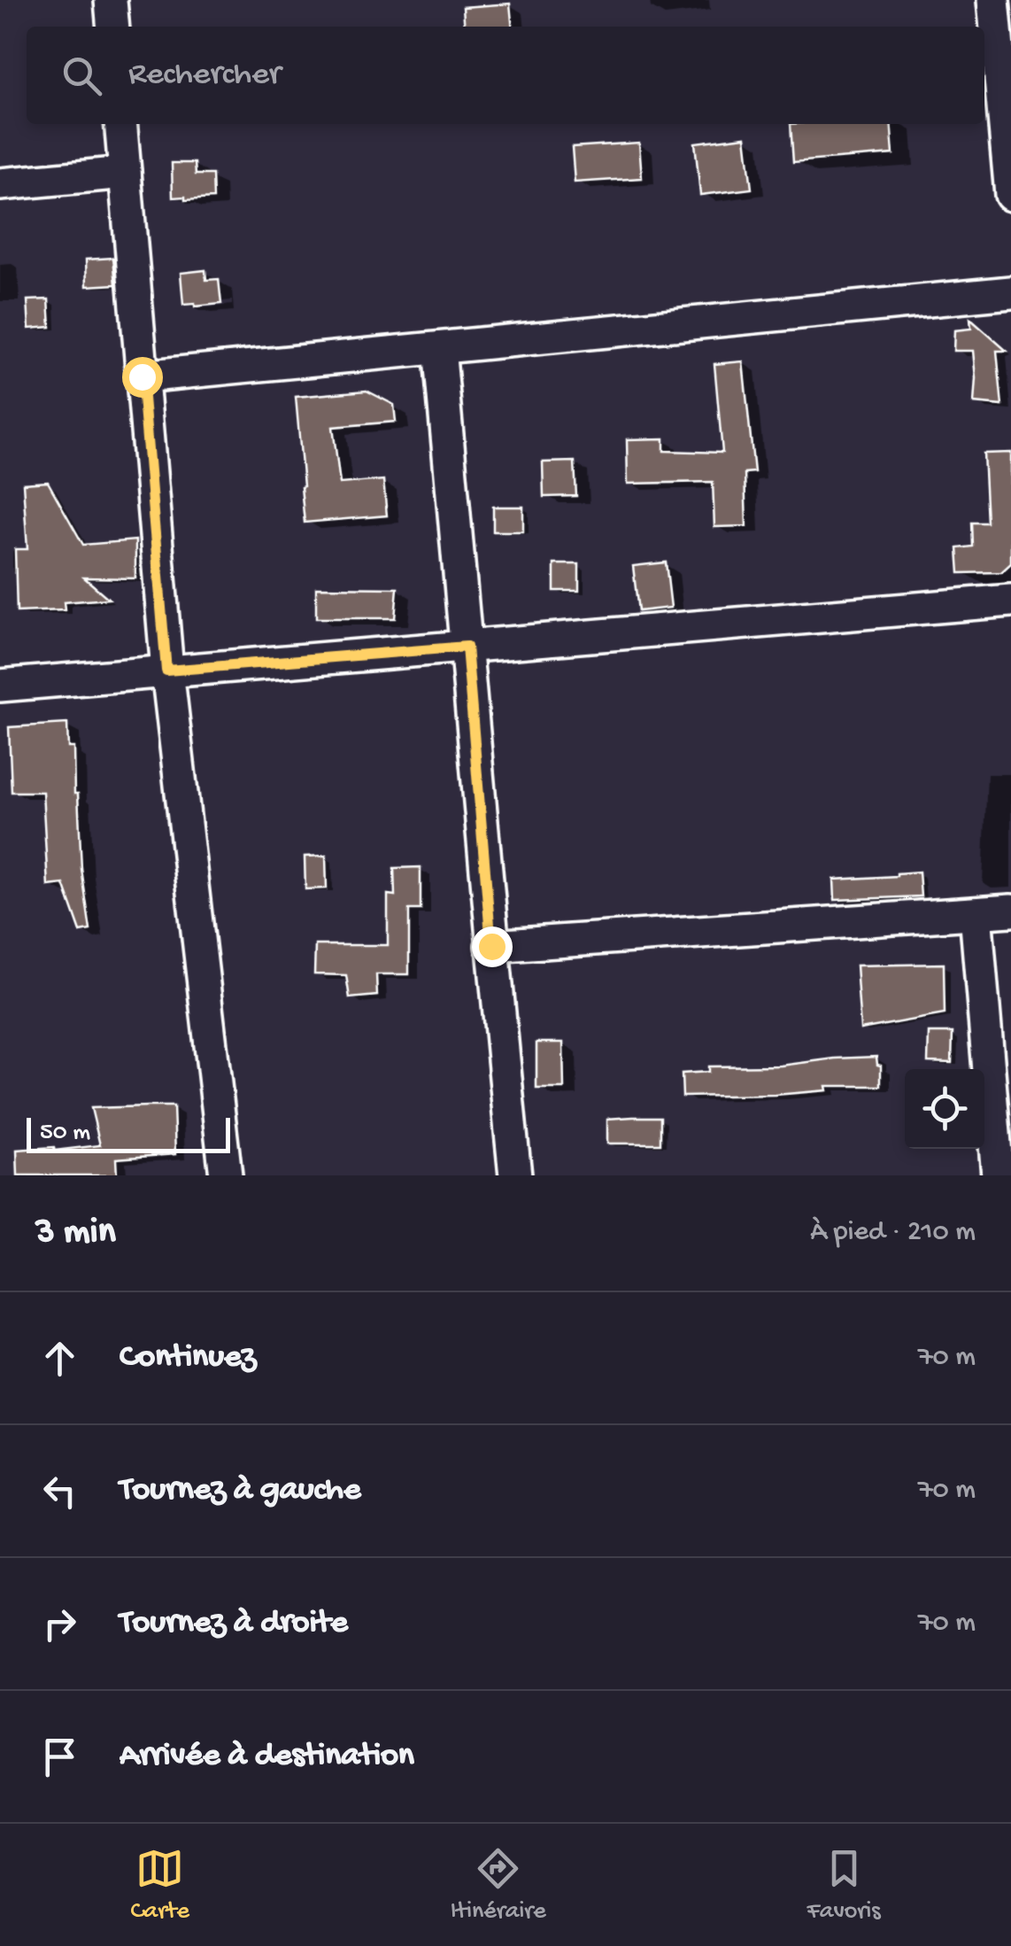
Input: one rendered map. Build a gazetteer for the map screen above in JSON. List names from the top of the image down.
{
  "scale_bar": "50 m",
  "page": {
    "search": "Rechercher",
    "scale": "50 m",
    "heading": ["3 min", "À pied · 210 m"],
    "list": [
      ["Continuez", "70 m"],
      ["Tournez à gauche", "70 m"],
      ["Tournez à droite", "70 m"],
      "Arrivée à destination"
    ],
    "nav": ["Carte", "Itinéraire", "Favoris"]
  }
}
